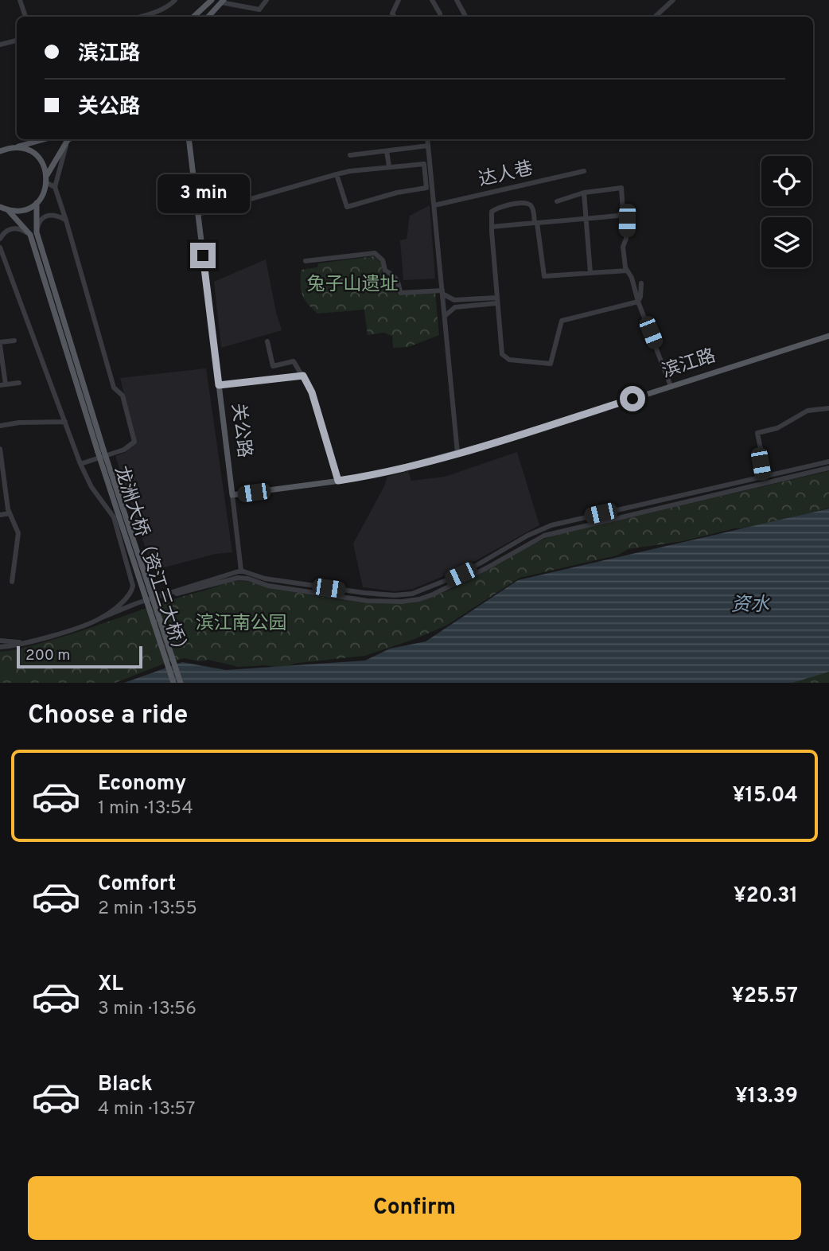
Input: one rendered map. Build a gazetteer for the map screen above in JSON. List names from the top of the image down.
{
  "streets": {
    "main road": ["滨江路", "关公路", "龙洲大桥（资江三大桥）"],
    "street": ["达人巷"]
  },
  "crossings": [
    ["滨江路", "关公路"]
  ],
  "water": ["资水"],
  "parks": ["兔子山遗址", "滨江南公园"],
  "scale_bar": "200 m",
  "page": {
    "banner": ["滨江路", "关公路"],
    "bubble": "3 min",
    "scale": "200 m",
    "heading": "Choose a ride",
    "list": [
      {
        "name": "Economy",
        "note": "1 min · 13:54",
        "value": "¥15.04"
      },
      {
        "name": "Comfort",
        "note": "2 min · 13:55",
        "value": "¥20.31"
      },
      {
        "name": "XL",
        "note": "3 min · 13:56",
        "value": "¥25.57"
      },
      {
        "name": "Black",
        "note": "4 min · 13:57",
        "value": "¥13.39"
      }
    ],
    "buttons": "Confirm"
  }
}
